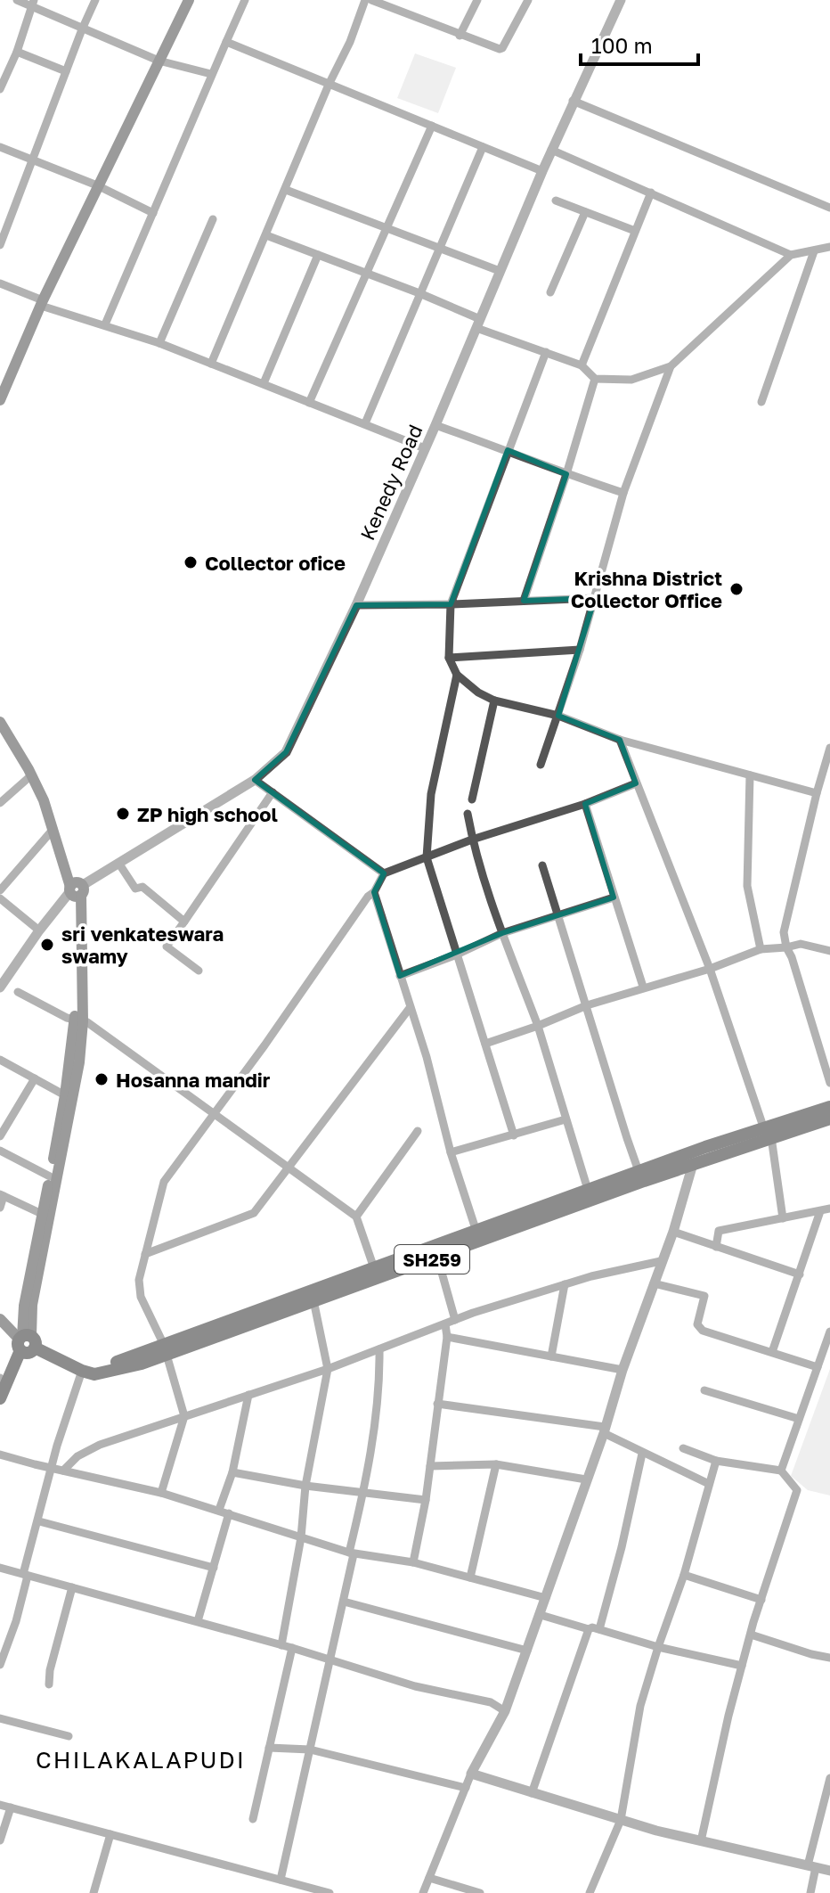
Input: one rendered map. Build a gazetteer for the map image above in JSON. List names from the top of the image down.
{
  "streets": {
    "main road": ["SH259"],
    "street": ["Kenedy Road"]
  },
  "districts": ["CHILAKALAPUDI"],
  "places": [
    "Collector ofice",
    "Krishna District Collector Office",
    "ZP high school",
    "sri venkateswara swamy",
    "Hosanna mandir"
  ],
  "scale_bar": "100 m"
}
